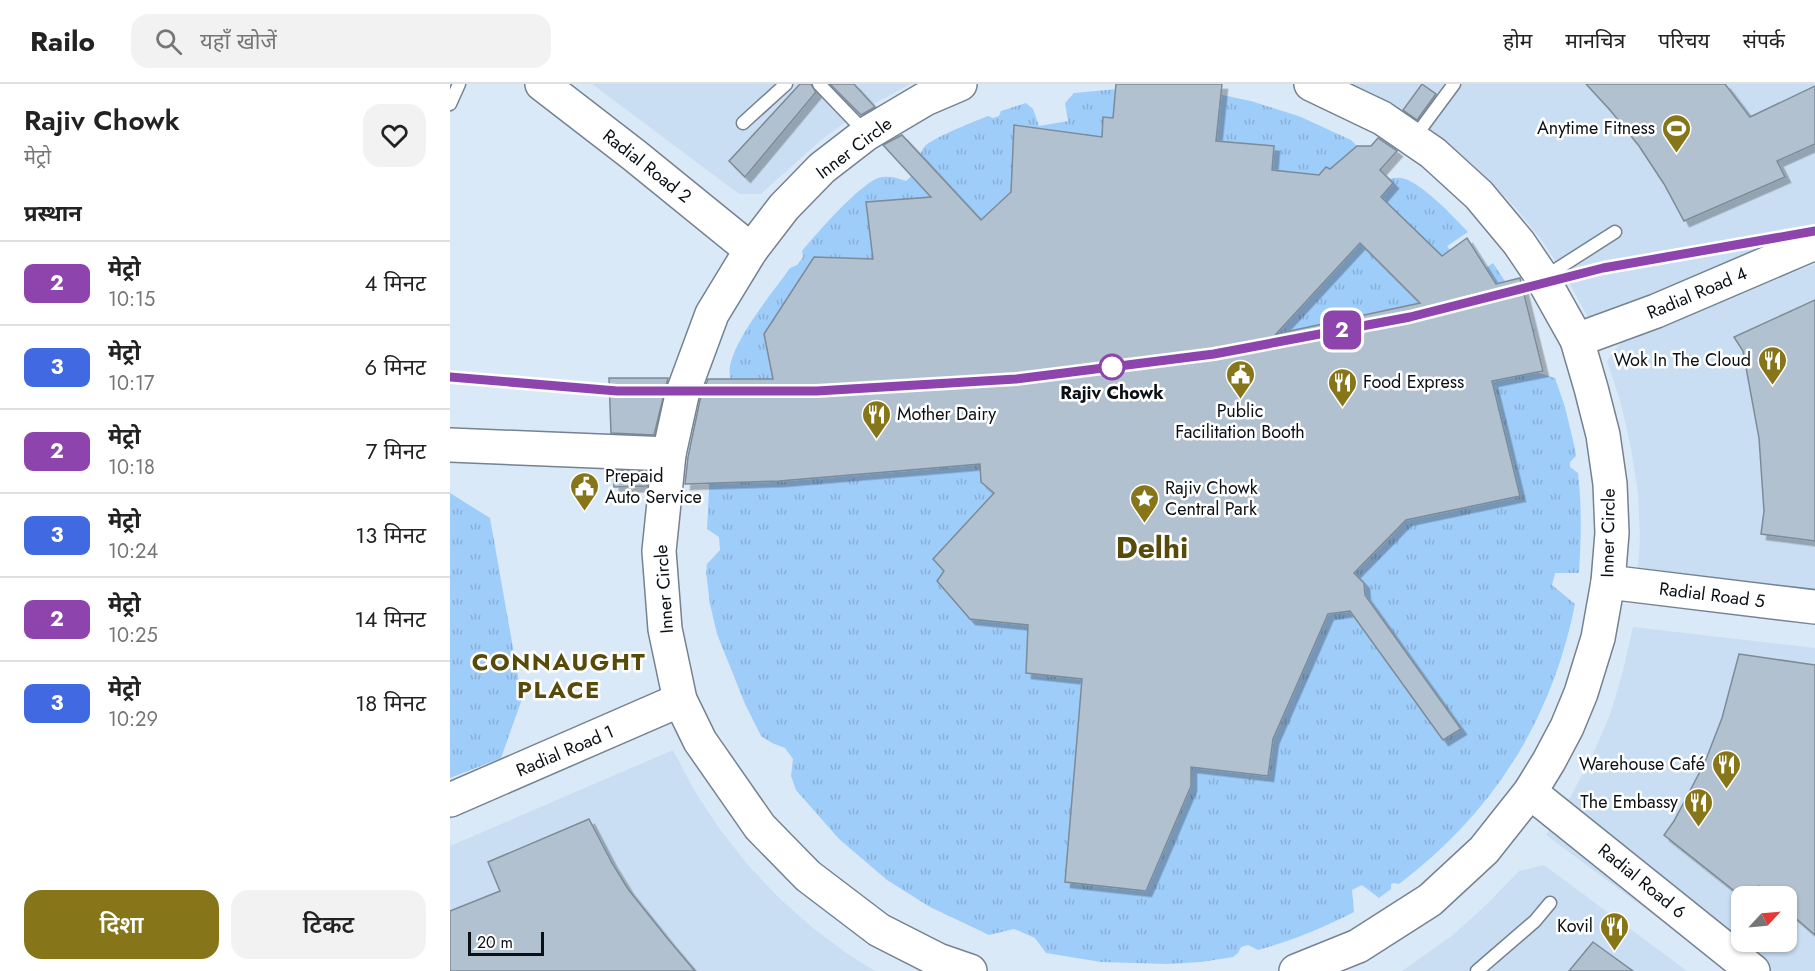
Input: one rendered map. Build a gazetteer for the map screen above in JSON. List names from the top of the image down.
{
  "streets": {
    "street": [
      "Inner Circle",
      "Radial Road 2",
      "Radial Road 4",
      "Radial Road 5",
      "Radial Road 1",
      "Radial Road 6"
    ]
  },
  "crossings": [
    ["Inner Circle", "Radial Road 2"],
    ["Inner Circle", "Radial Road 4"],
    ["Inner Circle", "Radial Road 5"],
    ["Inner Circle", "Radial Road 1"],
    ["Inner Circle", "Radial Road 6"]
  ],
  "districts": ["Delhi", "CONNAUGHT PLACE"],
  "places": {
    "sports": ["Anytime Fitness"],
    "other": ["Rajiv Chowk"],
    "restaurant": [
      "Wok In The Cloud",
      "Food Express",
      "Mother Dairy",
      "Warehouse Café",
      "The Embassy",
      "Kovil"
    ],
    "public building": ["Public Facilitation Booth", "Prepaid Auto Service"],
    "place": ["Rajiv Chowk Central Park"]
  },
  "lines": ["metro line 2"],
  "scale_bar": "20 m",
  "north": "top right",
  "page": {
    "header": "Railo",
    "search": "यहाँ खोजें",
    "nav": [
      "होम",
      "मानचित्र",
      "परिचय",
      "संपर्क"
    ],
    "heading": [
      ["Rajiv Chowk", "मेट्रो"],
      "प्रस्थान"
    ],
    "on_map": "2",
    "list": [
      {
        "mark": "2",
        "name": "मेट्रो",
        "note": "10:15",
        "value": "4 मिनट"
      },
      {
        "mark": "3",
        "name": "मेट्रो",
        "note": "10:17",
        "value": "6 मिनट"
      },
      {
        "mark": "2",
        "name": "मेट्रो",
        "note": "10:18",
        "value": "7 मिनट"
      },
      {
        "mark": "3",
        "name": "मेट्रो",
        "note": "10:24",
        "value": "13 मिनट"
      },
      {
        "mark": "2",
        "name": "मेट्रो",
        "note": "10:25",
        "value": "14 मिनट"
      },
      {
        "mark": "3",
        "name": "मेट्रो",
        "note": "10:29",
        "value": "18 मिनट"
      }
    ],
    "buttons": ["दिशा", "टिकट"],
    "scale": "20 m"
  }
}
